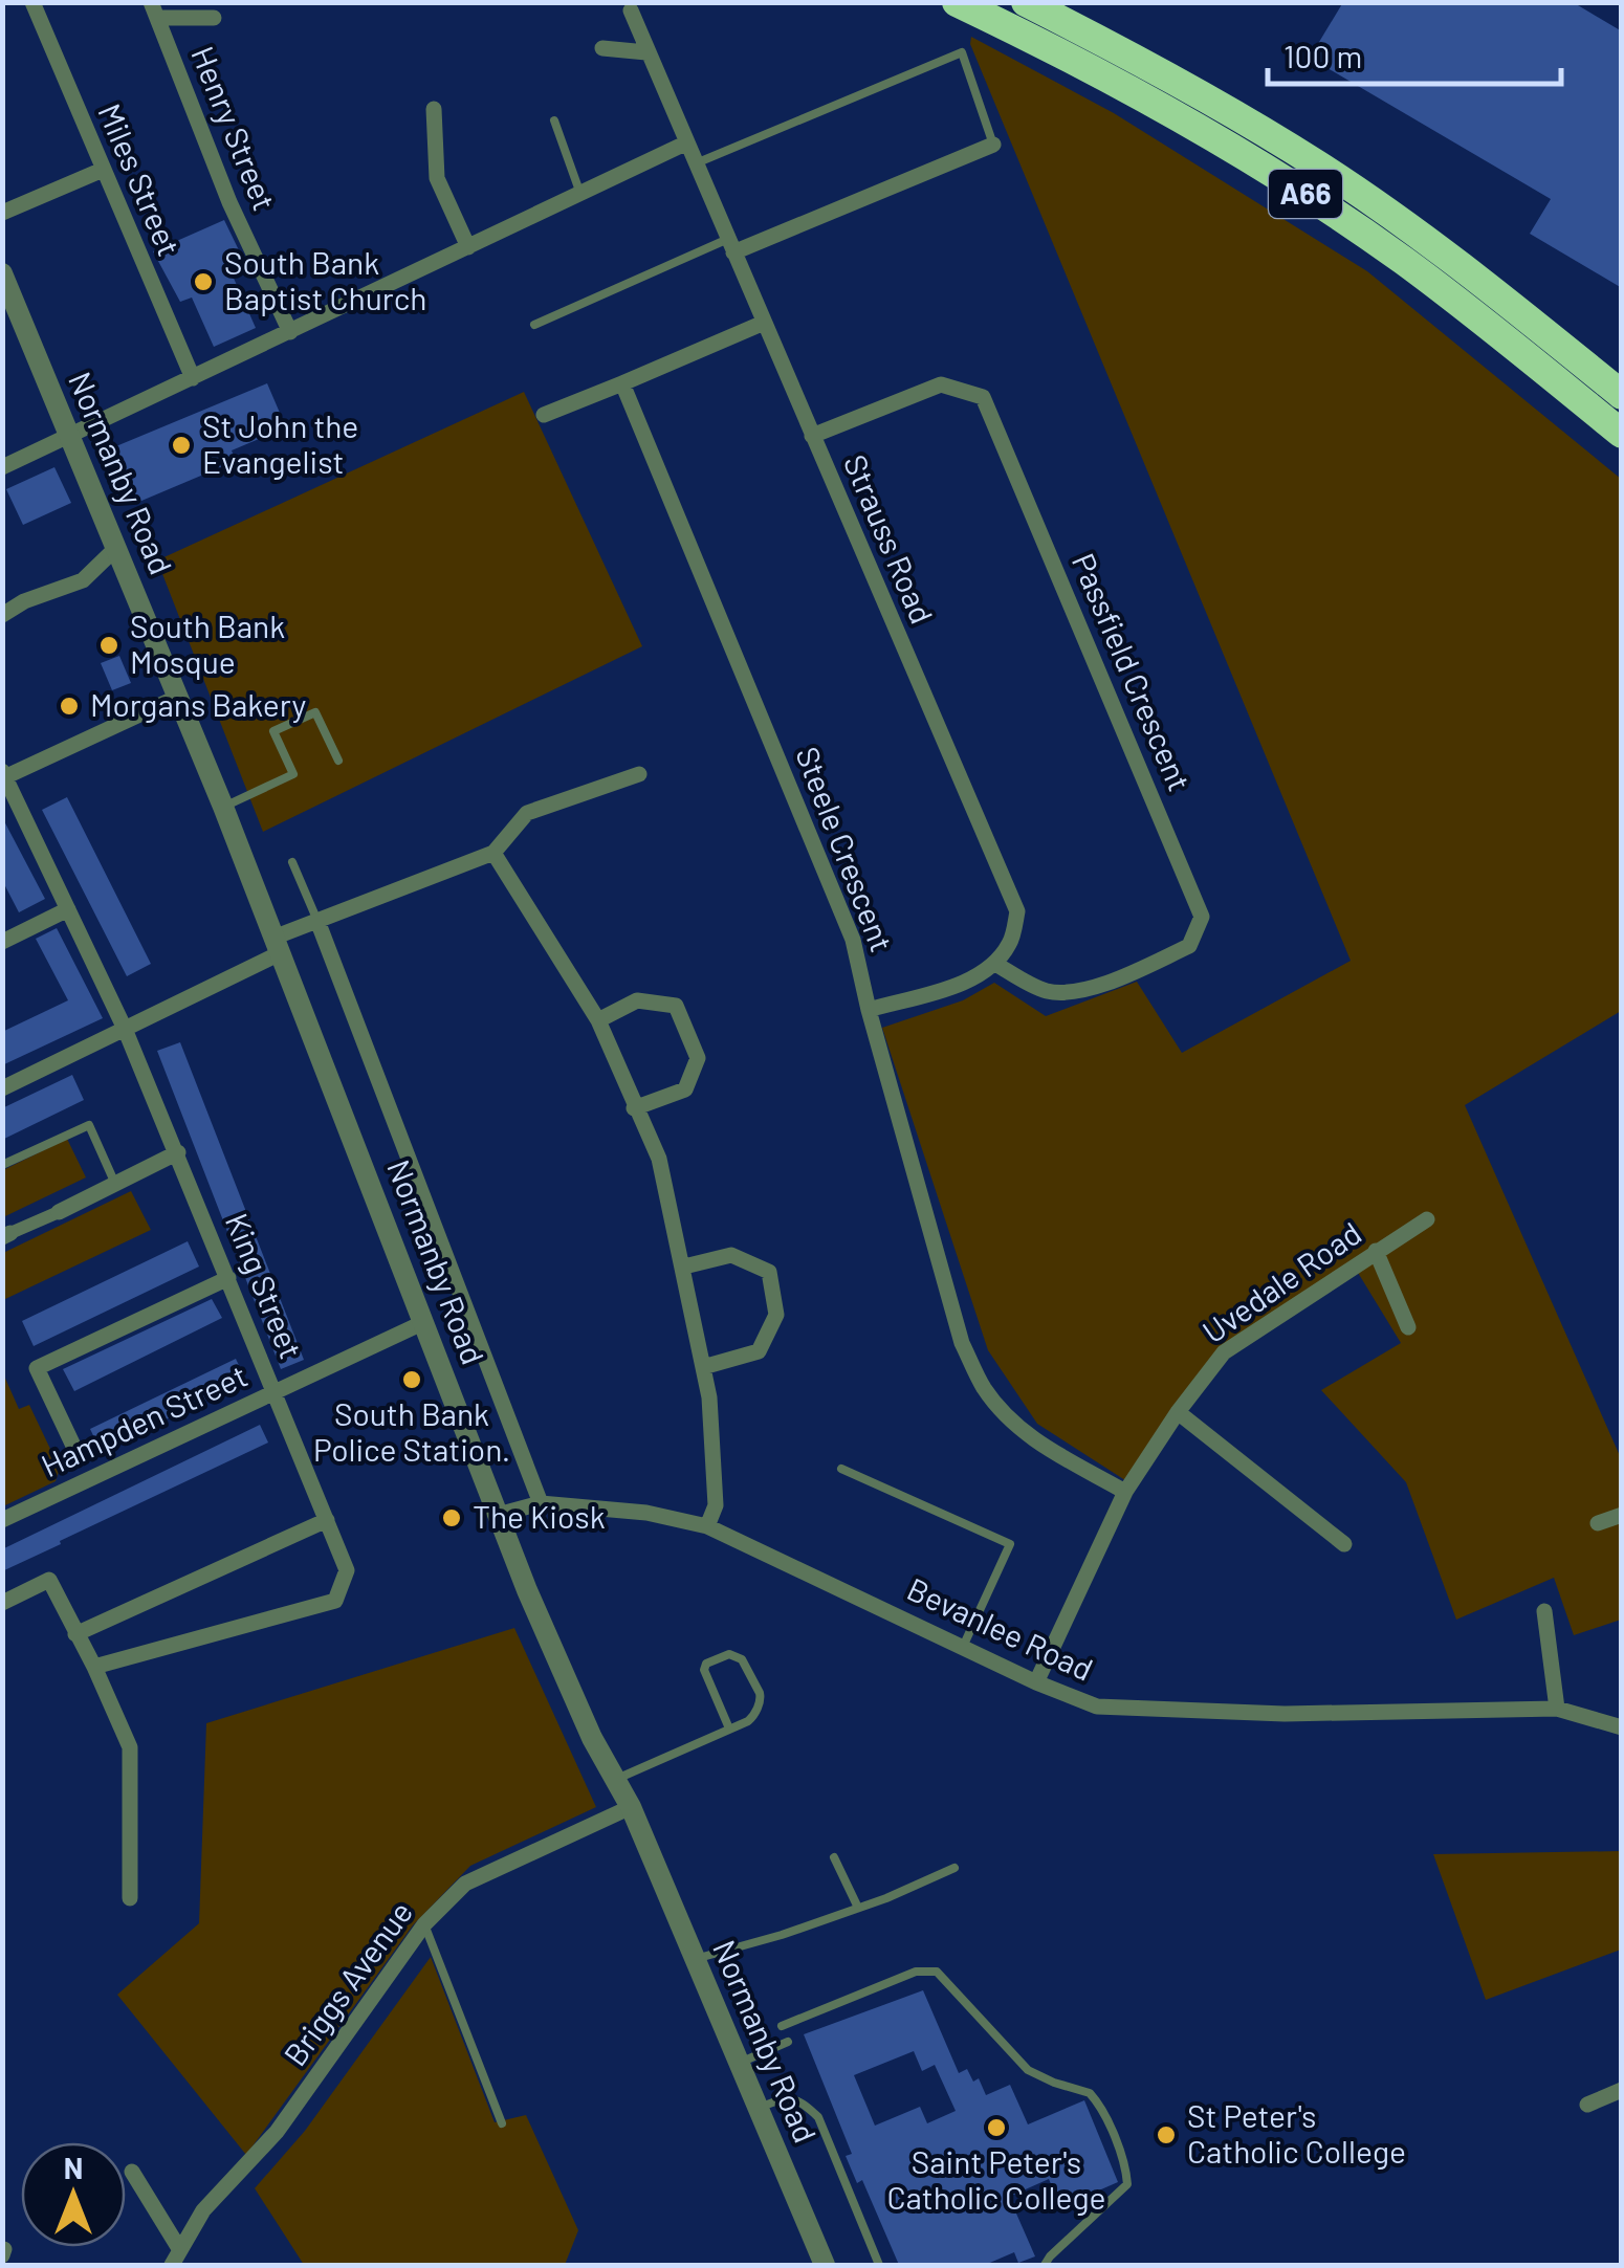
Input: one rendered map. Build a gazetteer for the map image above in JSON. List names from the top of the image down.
{
  "streets": {
    "highway": ["A66"],
    "street": [
      "Henry Street",
      "Miles Street",
      "Normanby Road",
      "Strauss Road",
      "Passfield Crescent",
      "Steele Crescent",
      "Uvedale Road",
      "King Street",
      "Hampden Street",
      "Bevanlee Road",
      "Briggs Avenue"
    ]
  },
  "crossings": [
    ["Normanby Road", "Hampden Street"],
    ["Normanby Road", "Bevanlee Road"],
    ["Normanby Road", "Briggs Avenue"],
    ["Strauss Road", "Passfield Crescent"],
    ["Steele Crescent", "Uvedale Road"],
    ["Uvedale Road", "Bevanlee Road"],
    ["King Street", "Hampden Street"]
  ],
  "places": [
    "South Bank Baptist Church",
    "St John the Evangelist",
    "South Bank Mosque",
    "Morgans Bakery",
    "South Bank Police Station.",
    "The Kiosk",
    "Saint Peter's Catholic College",
    "St Peter's Catholic College"
  ],
  "scale_bar": "100 m",
  "north": "top"
}
